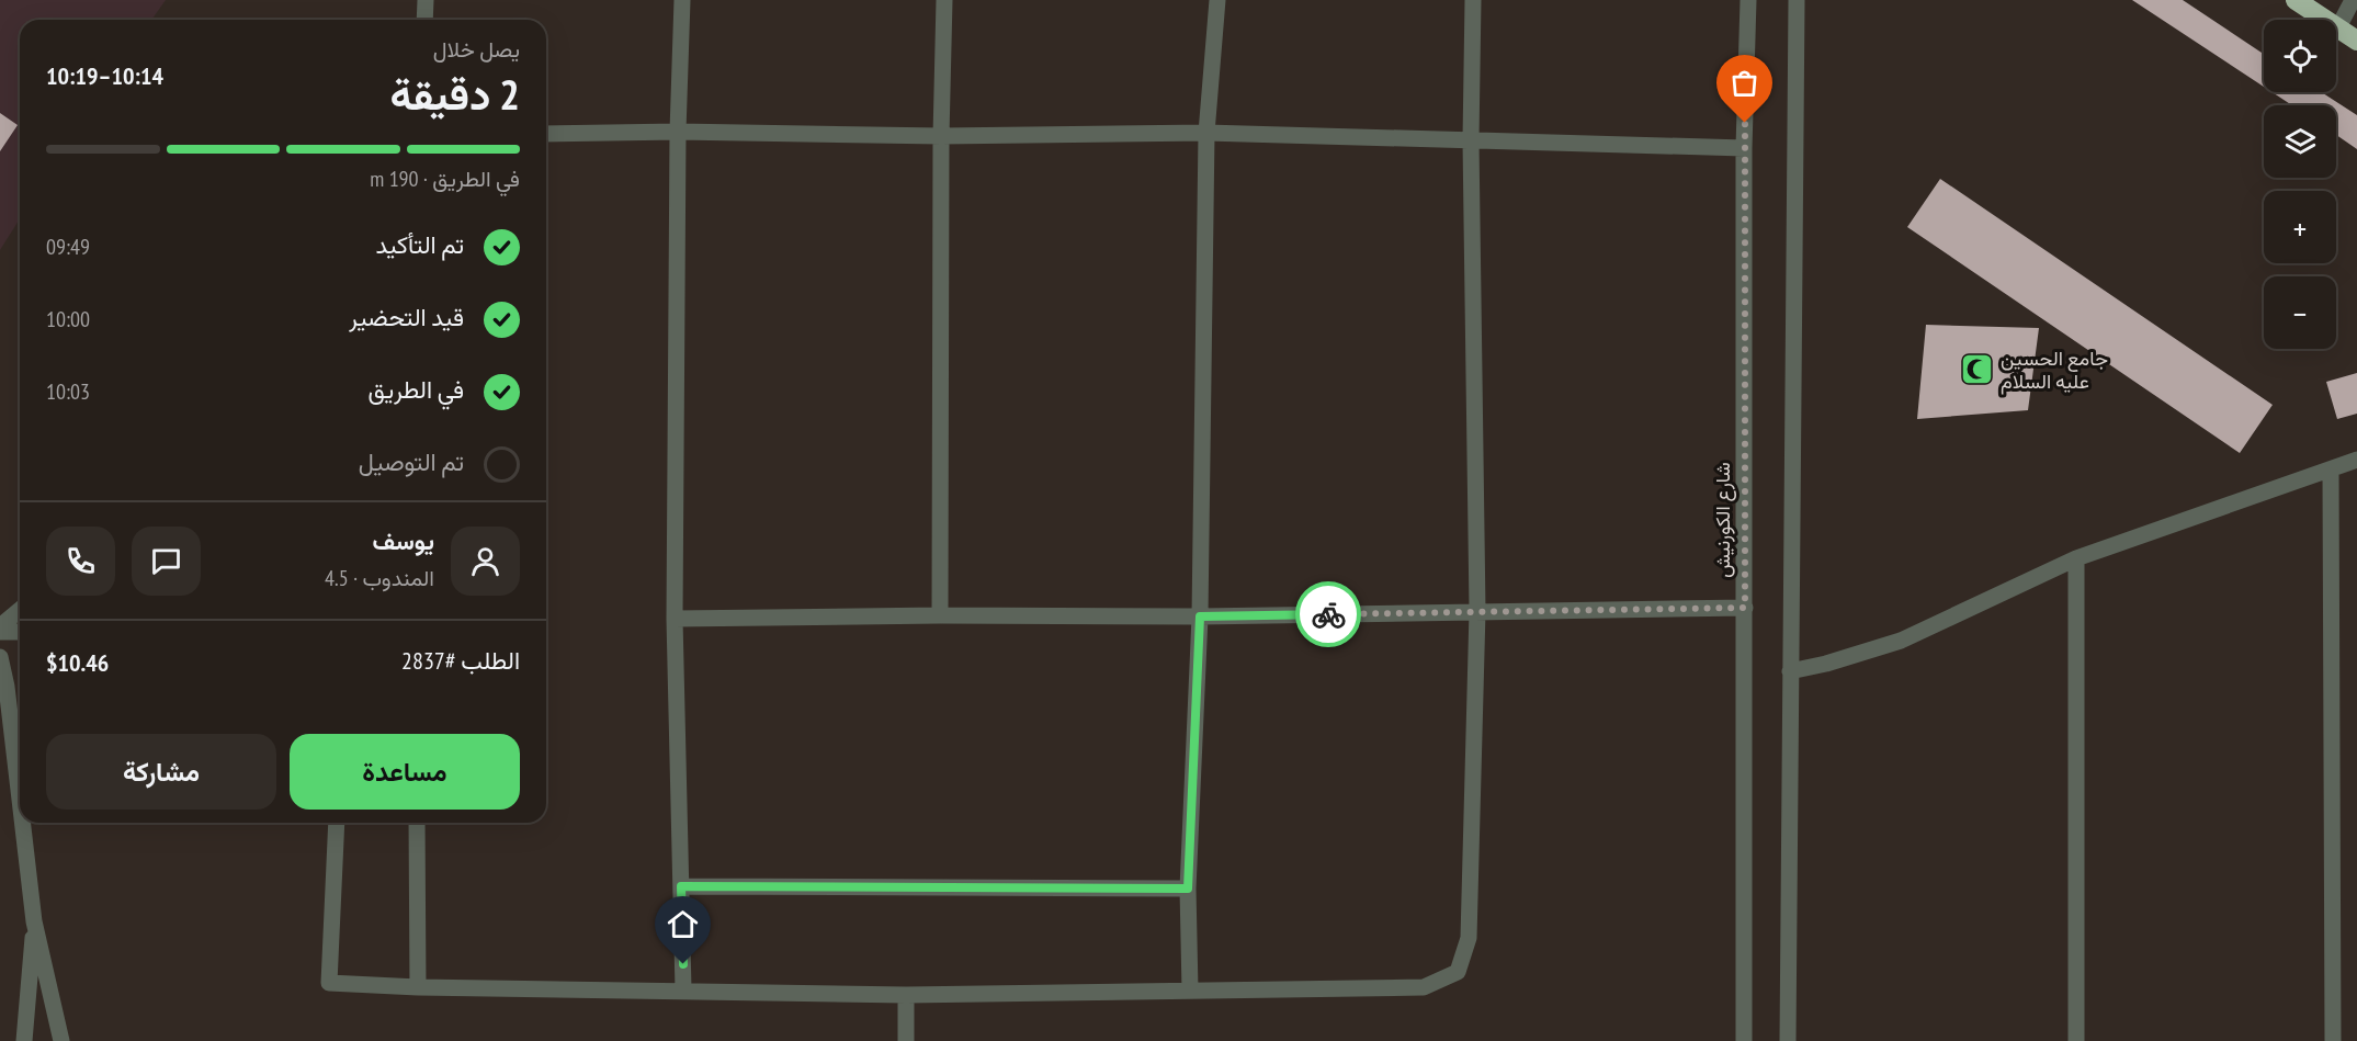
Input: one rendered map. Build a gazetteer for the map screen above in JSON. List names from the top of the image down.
{
  "streets": {
    "street": ["شارع الكورنيش"]
  },
  "places": {
    "mosque": ["جامع الحسين عليه السلام"]
  },
  "page": {
    "map_buttons": ["+", "−"],
    "heading": ["2 دقيقة", "يصل خلال", "10:14–10:19"],
    "panel": [
      "يوسف",
      "المندوب · 4.5",
      "الطلب #2837",
      "$10.46"
    ],
    "bar": "في الطريق · 190 m",
    "list": [
      ["تم التأكيد", "09:49"],
      ["قيد التحضير", "10:00"],
      ["في الطريق", "10:03"],
      "تم التوصيل"
    ],
    "buttons": ["مساعدة", "مشاركة"]
  }
}
